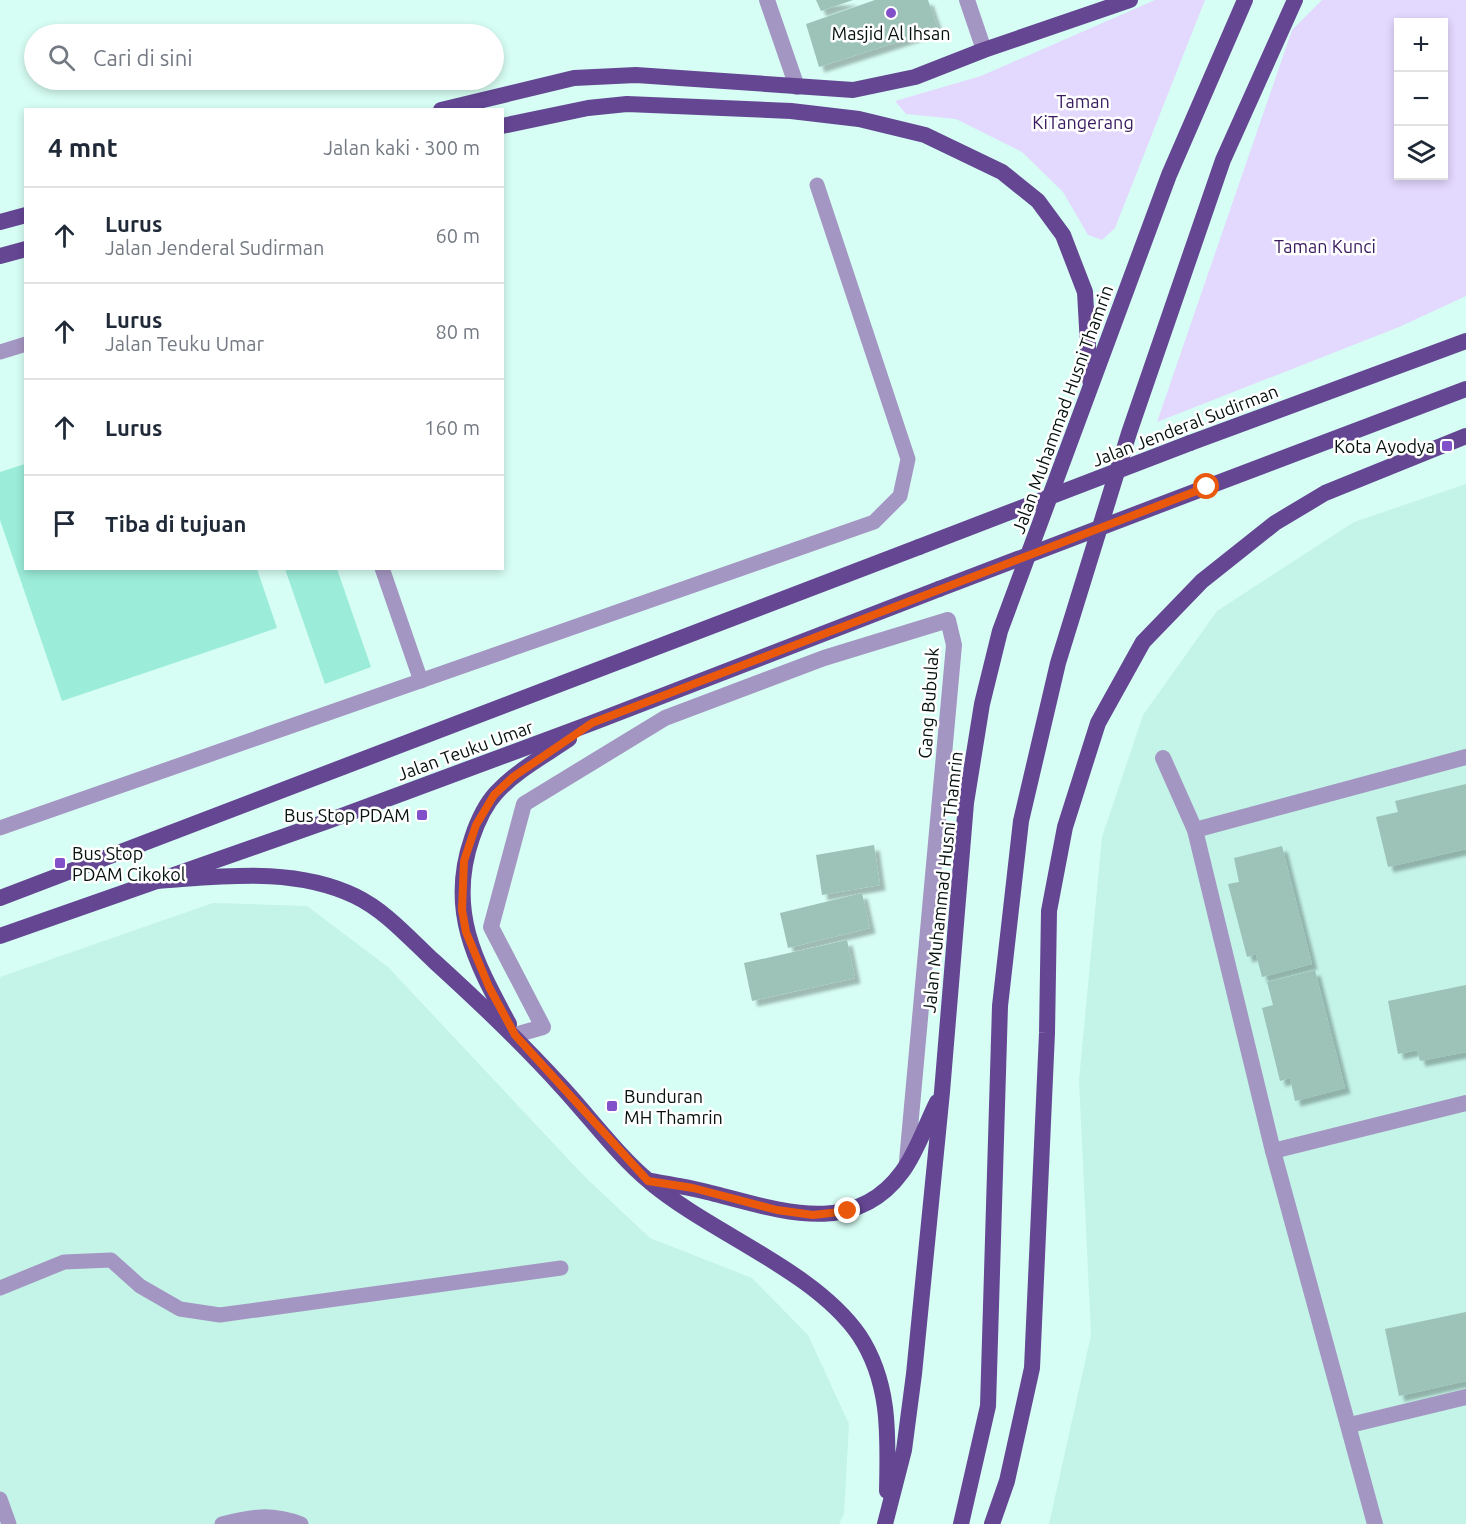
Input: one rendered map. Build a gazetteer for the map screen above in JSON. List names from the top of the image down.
{
  "streets": {
    "main road": ["Jalan Muhammad Husni Thamrin", "Jalan Jenderal Sudirman", "Jalan Teuku Umar"],
    "street": ["Gang Bubulak"]
  },
  "crossings": [
    ["Jalan Jenderal Sudirman", "Jalan Teuku Umar"]
  ],
  "parks": ["Taman KiTangerang", "Taman Kunci"],
  "places": {
    "other": ["Masjid Al Ihsan"],
    "transit": [
      "Kota Ayodya",
      "Bus Stop PDAM",
      "Bus Stop PDAM Cikokol",
      "Bunduran MH Thamrin"
    ]
  },
  "page": {
    "map_buttons": ["+", "−"],
    "search": "Cari di sini",
    "heading": ["4 mnt", "Jalan kaki · 300 m"],
    "list": [
      ["Lurus", "Jalan Jenderal Sudirman", "60 m"],
      ["Lurus", "Jalan Teuku Umar", "80 m"],
      ["Lurus", "160 m"],
      "Tiba di tujuan"
    ]
  }
}
